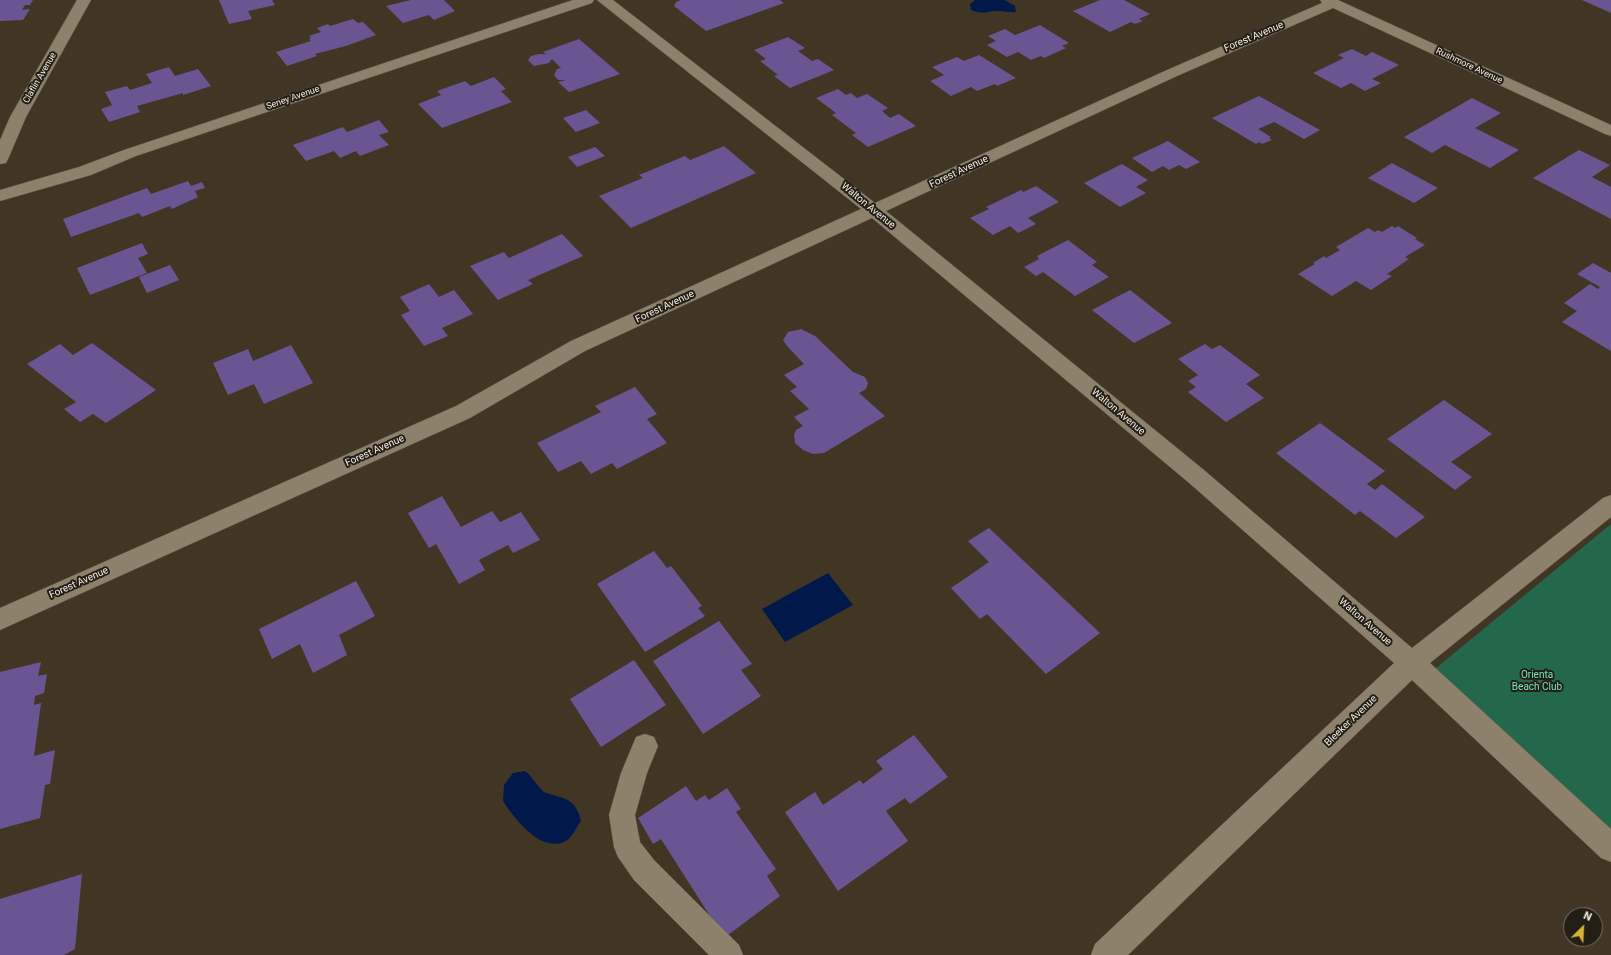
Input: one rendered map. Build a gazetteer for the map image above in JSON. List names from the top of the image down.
{
  "streets": {
    "street": [
      "Forest Avenue",
      "Rushmore Avenue",
      "Claflin Avenue",
      "Seney Avenue",
      "Walton Avenue",
      "Bleeker Avenue"
    ]
  },
  "crossings": [
    ["Forest Avenue", "Rushmore Avenue"],
    ["Forest Avenue", "Walton Avenue"],
    ["Walton Avenue", "Bleeker Avenue"]
  ],
  "parks": ["Orienta Beach Club"],
  "north": "top right"
}
